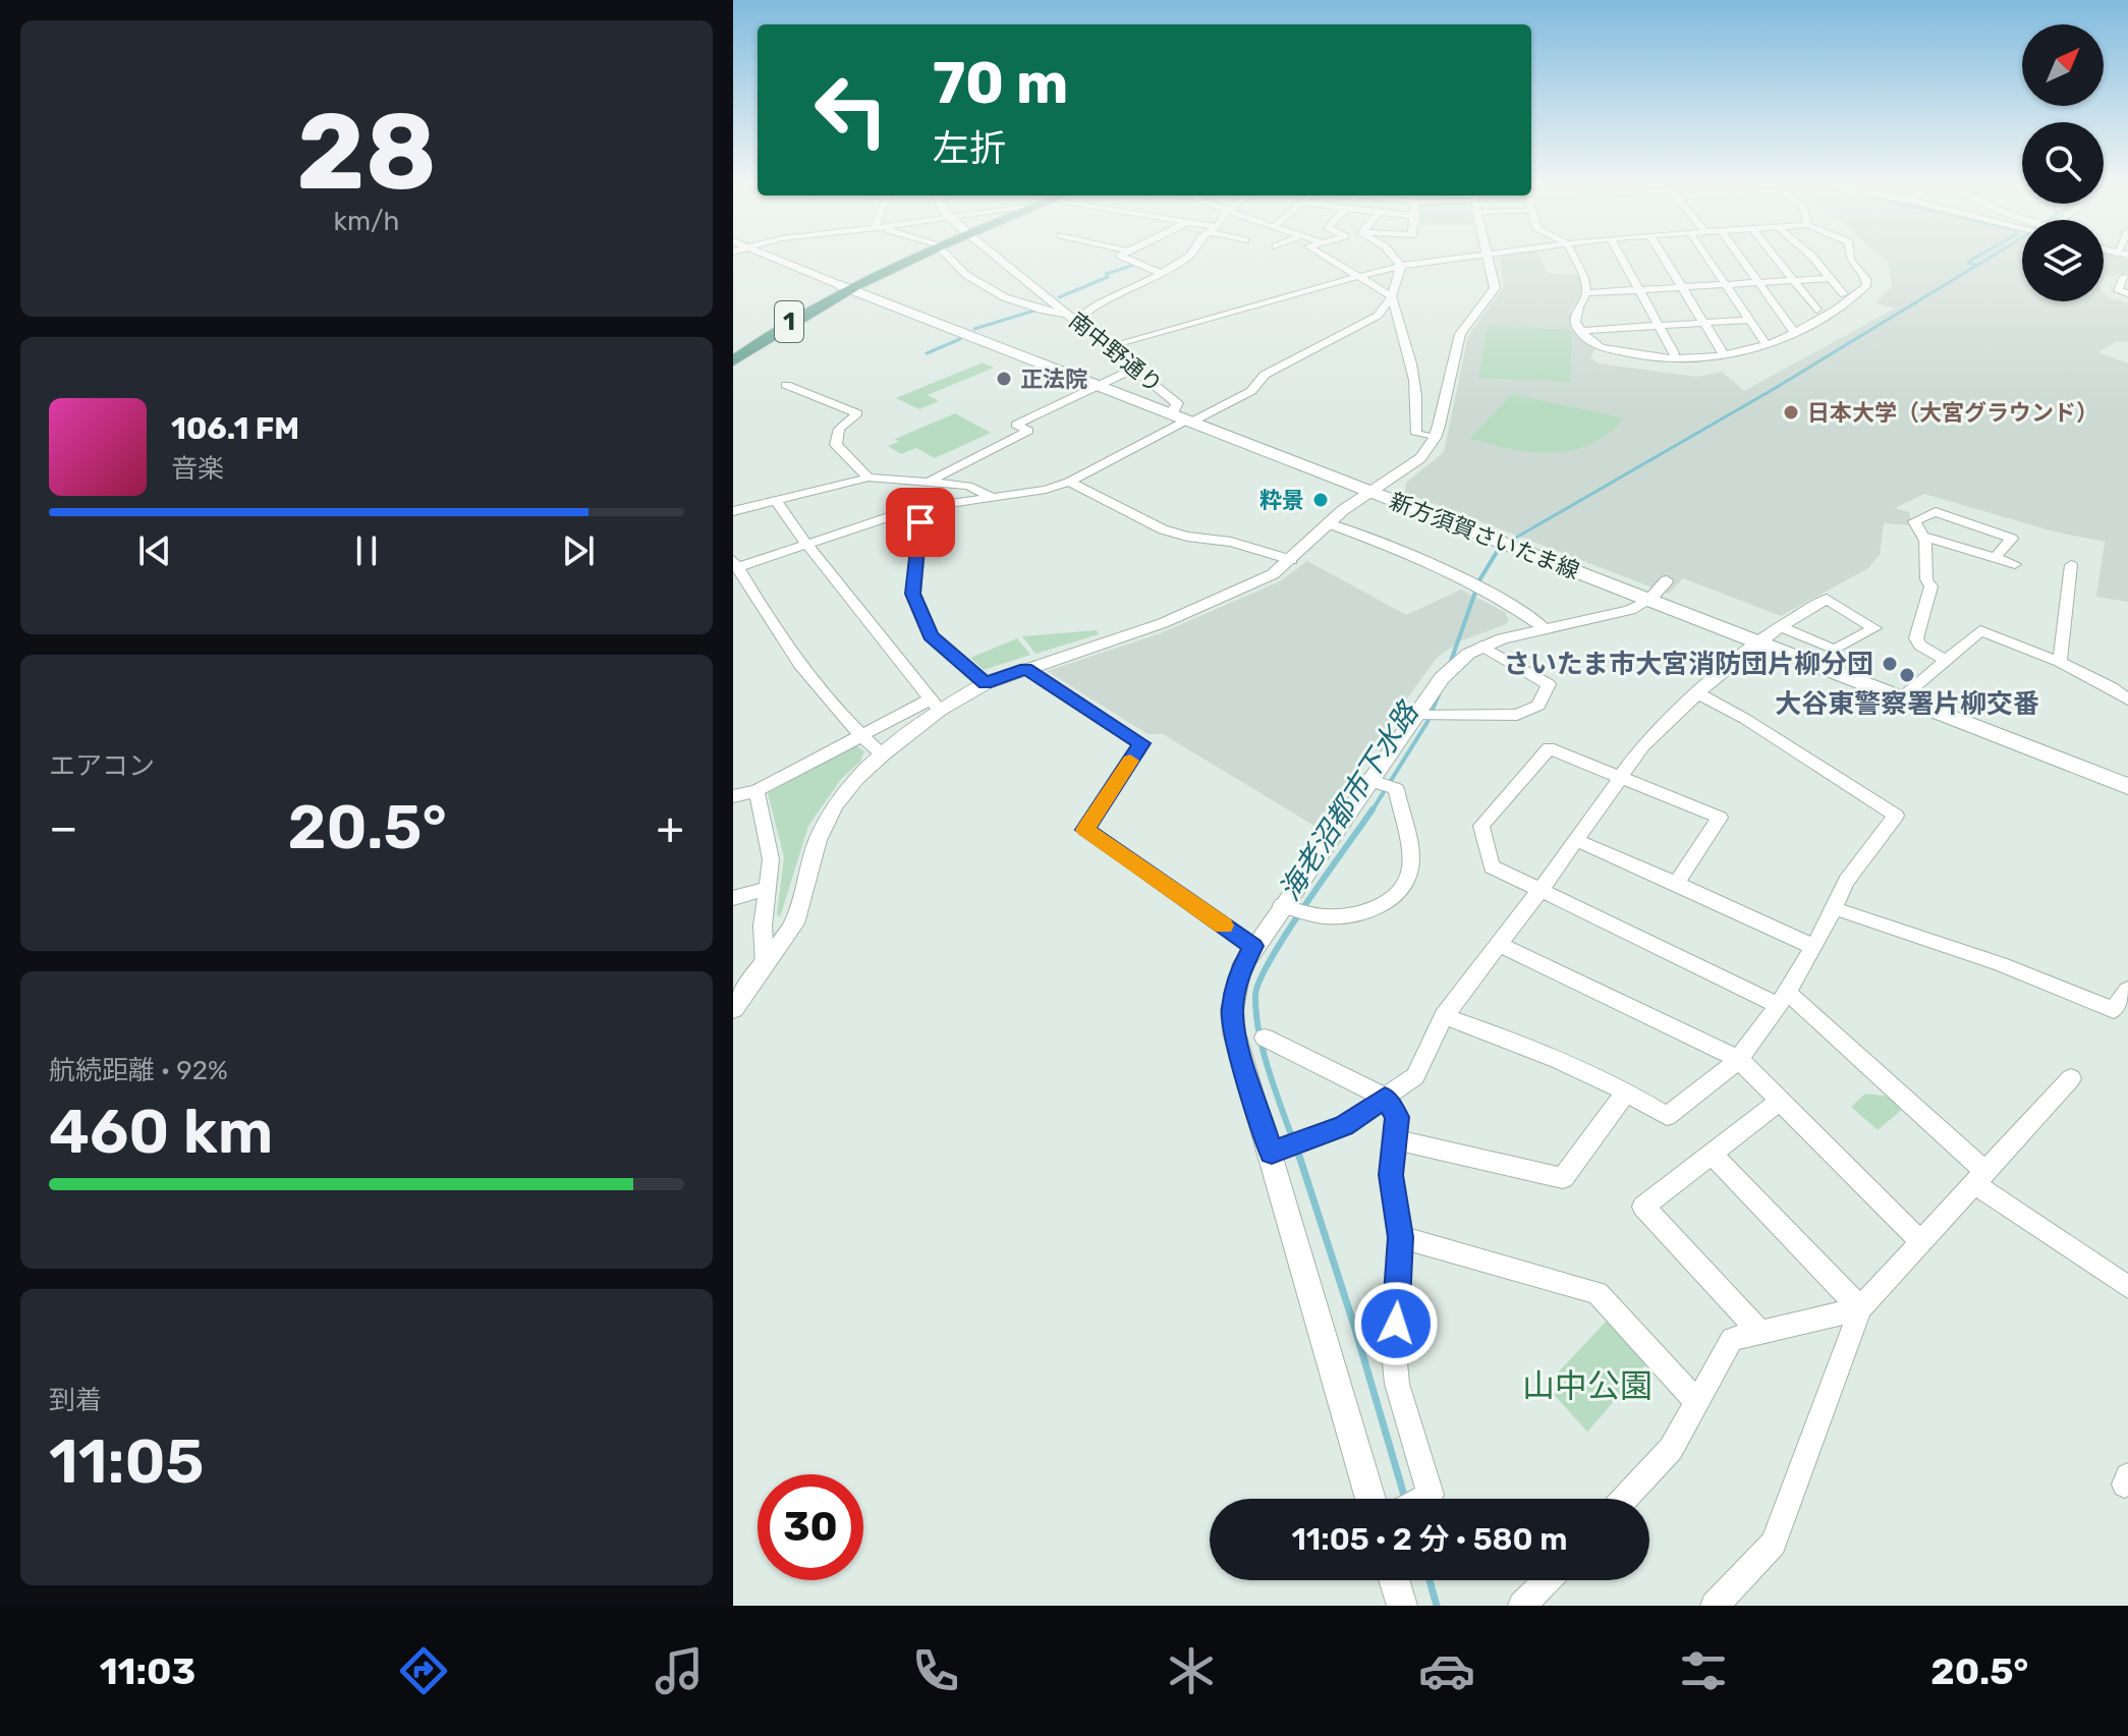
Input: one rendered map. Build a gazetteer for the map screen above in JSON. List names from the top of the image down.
{
  "streets": {
    "main road": ["1", "新方須賀さいたま線"],
    "street": ["南中野通り"]
  },
  "crossings": [
    ["1", "新方須賀さいたま線"],
    ["南中野通り", "新方須賀さいたま線"]
  ],
  "water": ["海老沼都市下水路"],
  "parks": ["山中公園"],
  "places": [
    "正法院",
    "日本大学（大宮グラウンド）",
    "粋景",
    "さいたま市大宮消防団片柳分団",
    "大谷東警察署片柳交番"
  ],
  "north": "top right",
  "page": {
    "tile": [
      ["28", "km/h"],
      "エアコン",
      ["航続距離 · 92%", "460 km"],
      ["到着", "11:05"]
    ],
    "turn": ["70 m", "左折"],
    "song": ["106.1 FM", "音楽"],
    "heat": ["−", "20.5°", "+"],
    "limit": "30",
    "trip": "11:05 · 2 分 · 580 m",
    "tabs": ["11:03", "20.5°"]
  }
}
